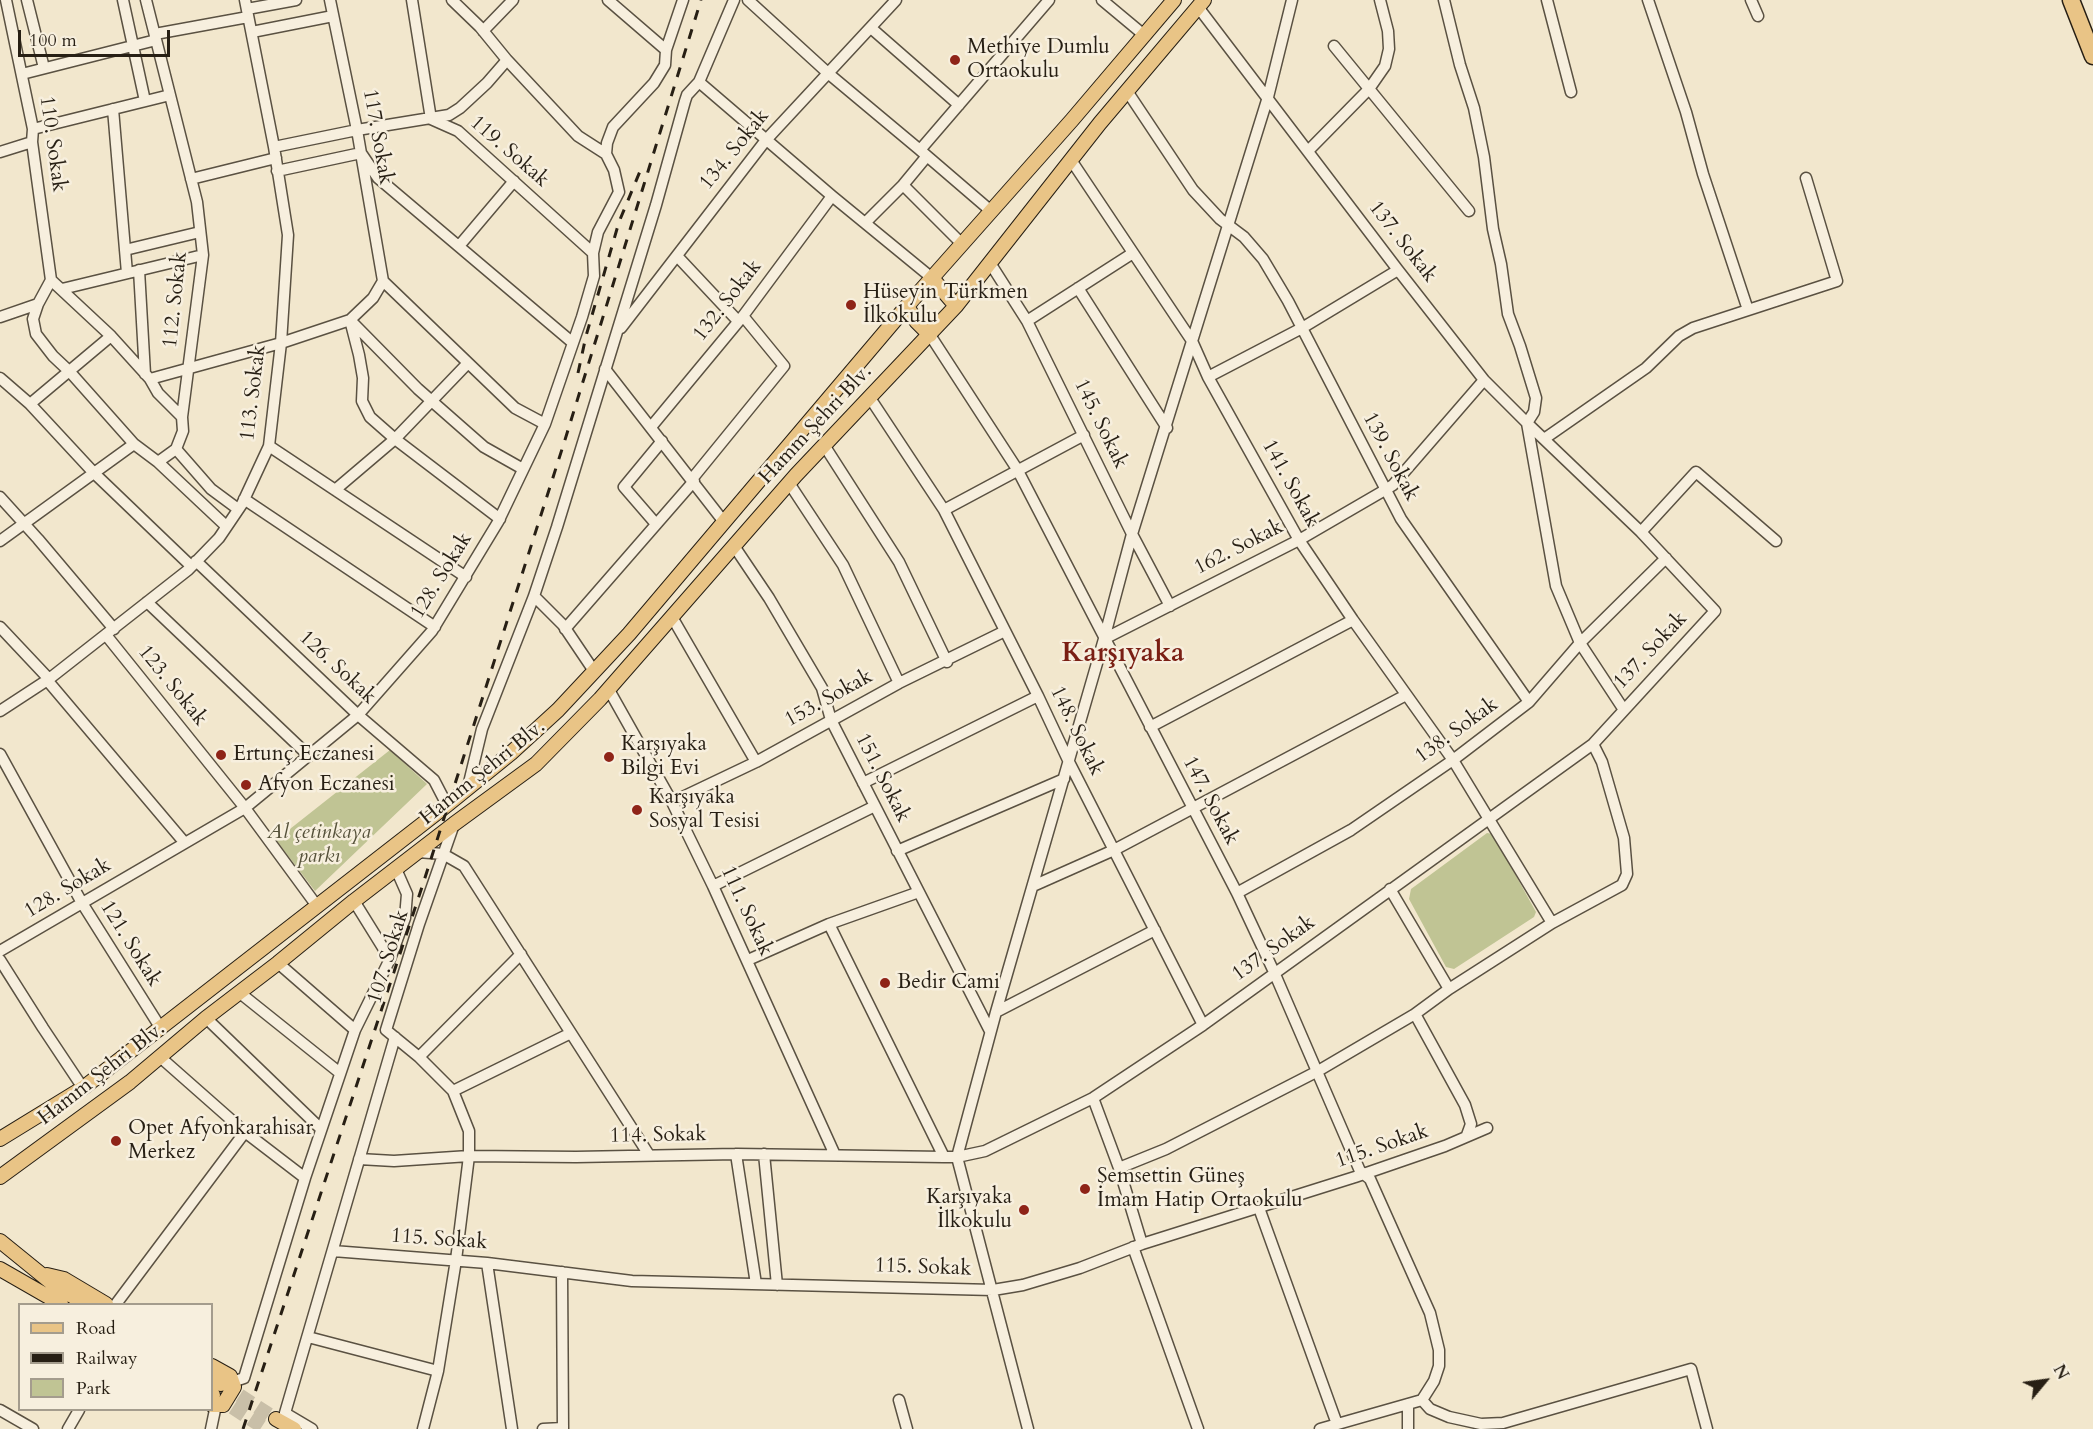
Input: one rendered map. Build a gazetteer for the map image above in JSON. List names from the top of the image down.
{
  "streets": {
    "main road": ["Hamm Şehri Blv."],
    "street": [
      "117. Sokak",
      "110. Sokak",
      "134. Sokak",
      "119. Sokak",
      "137. Sokak",
      "112. Sokak",
      "132. Sokak",
      "113. Sokak",
      "145. Sokak",
      "139. Sokak",
      "141. Sokak",
      "162. Sokak",
      "128. Sokak",
      "126. Sokak",
      "123. Sokak",
      "153. Sokak",
      "148. Sokak",
      "138. Sokak",
      "151. Sokak",
      "147. Sokak",
      "111. Sokak",
      "121. Sokak",
      "107. Sokak",
      "114. Sokak",
      "115. Sokak"
    ]
  },
  "crossings": [
    ["119. Sokak", "128. Sokak"],
    ["137. Sokak", "Hamm Şehri Blv."],
    ["137. Sokak", "141. Sokak"],
    ["137. Sokak", "162. Sokak"],
    ["137. Sokak", "148. Sokak"],
    ["137. Sokak", "138. Sokak"],
    ["137. Sokak", "147. Sokak"],
    ["137. Sokak", "114. Sokak"],
    ["113. Sokak", "126. Sokak"],
    ["113. Sokak", "123. Sokak"],
    ["145. Sokak", "Hamm Şehri Blv."],
    ["145. Sokak", "162. Sokak"],
    ["Hamm Şehri Blv.", "139. Sokak"],
    ["Hamm Şehri Blv.", "141. Sokak"],
    ["Hamm Şehri Blv.", "126. Sokak"],
    ["Hamm Şehri Blv.", "123. Sokak"],
    ["Hamm Şehri Blv.", "148. Sokak"],
    ["Hamm Şehri Blv.", "151. Sokak"],
    ["Hamm Şehri Blv.", "147. Sokak"],
    ["Hamm Şehri Blv.", "111. Sokak"],
    ["Hamm Şehri Blv.", "121. Sokak"],
    ["Hamm Şehri Blv.", "107. Sokak"],
    ["139. Sokak", "162. Sokak"],
    ["139. Sokak", "138. Sokak"],
    ["141. Sokak", "162. Sokak"],
    ["141. Sokak", "138. Sokak"],
    ["162. Sokak", "147. Sokak"],
    ["128. Sokak", "126. Sokak"],
    ["128. Sokak", "123. Sokak"],
    ["128. Sokak", "121. Sokak"],
    ["153. Sokak", "148. Sokak"],
    ["153. Sokak", "151. Sokak"],
    ["153. Sokak", "111. Sokak"],
    ["138. Sokak", "147. Sokak"],
    ["147. Sokak", "115. Sokak"],
    ["111. Sokak", "114. Sokak"],
    ["107. Sokak", "114. Sokak"],
    ["107. Sokak", "115. Sokak"]
  ],
  "districts": ["Karşıyaka"],
  "parks": ["Al çetinkaya parkı"],
  "places": [
    "Methiye Dumlu Ortaokulu",
    "Hüseyin Türkmen İlkokulu",
    "Ertunç Eczanesi",
    "Karşıyaka Bilgi Evi",
    "Afyon Eczanesi",
    "Karşıyaka Sosyal Tesisi",
    "Bedir Cami",
    "Opet Afyonkarahisar Merkez",
    "Şemsettin Güneş İmam Hatip Ortaokulu",
    "Karşıyaka İlkokulu"
  ],
  "legend": ["Road", "Railway", "Park"],
  "scale_bar": "100 m",
  "north": "top right"
}
